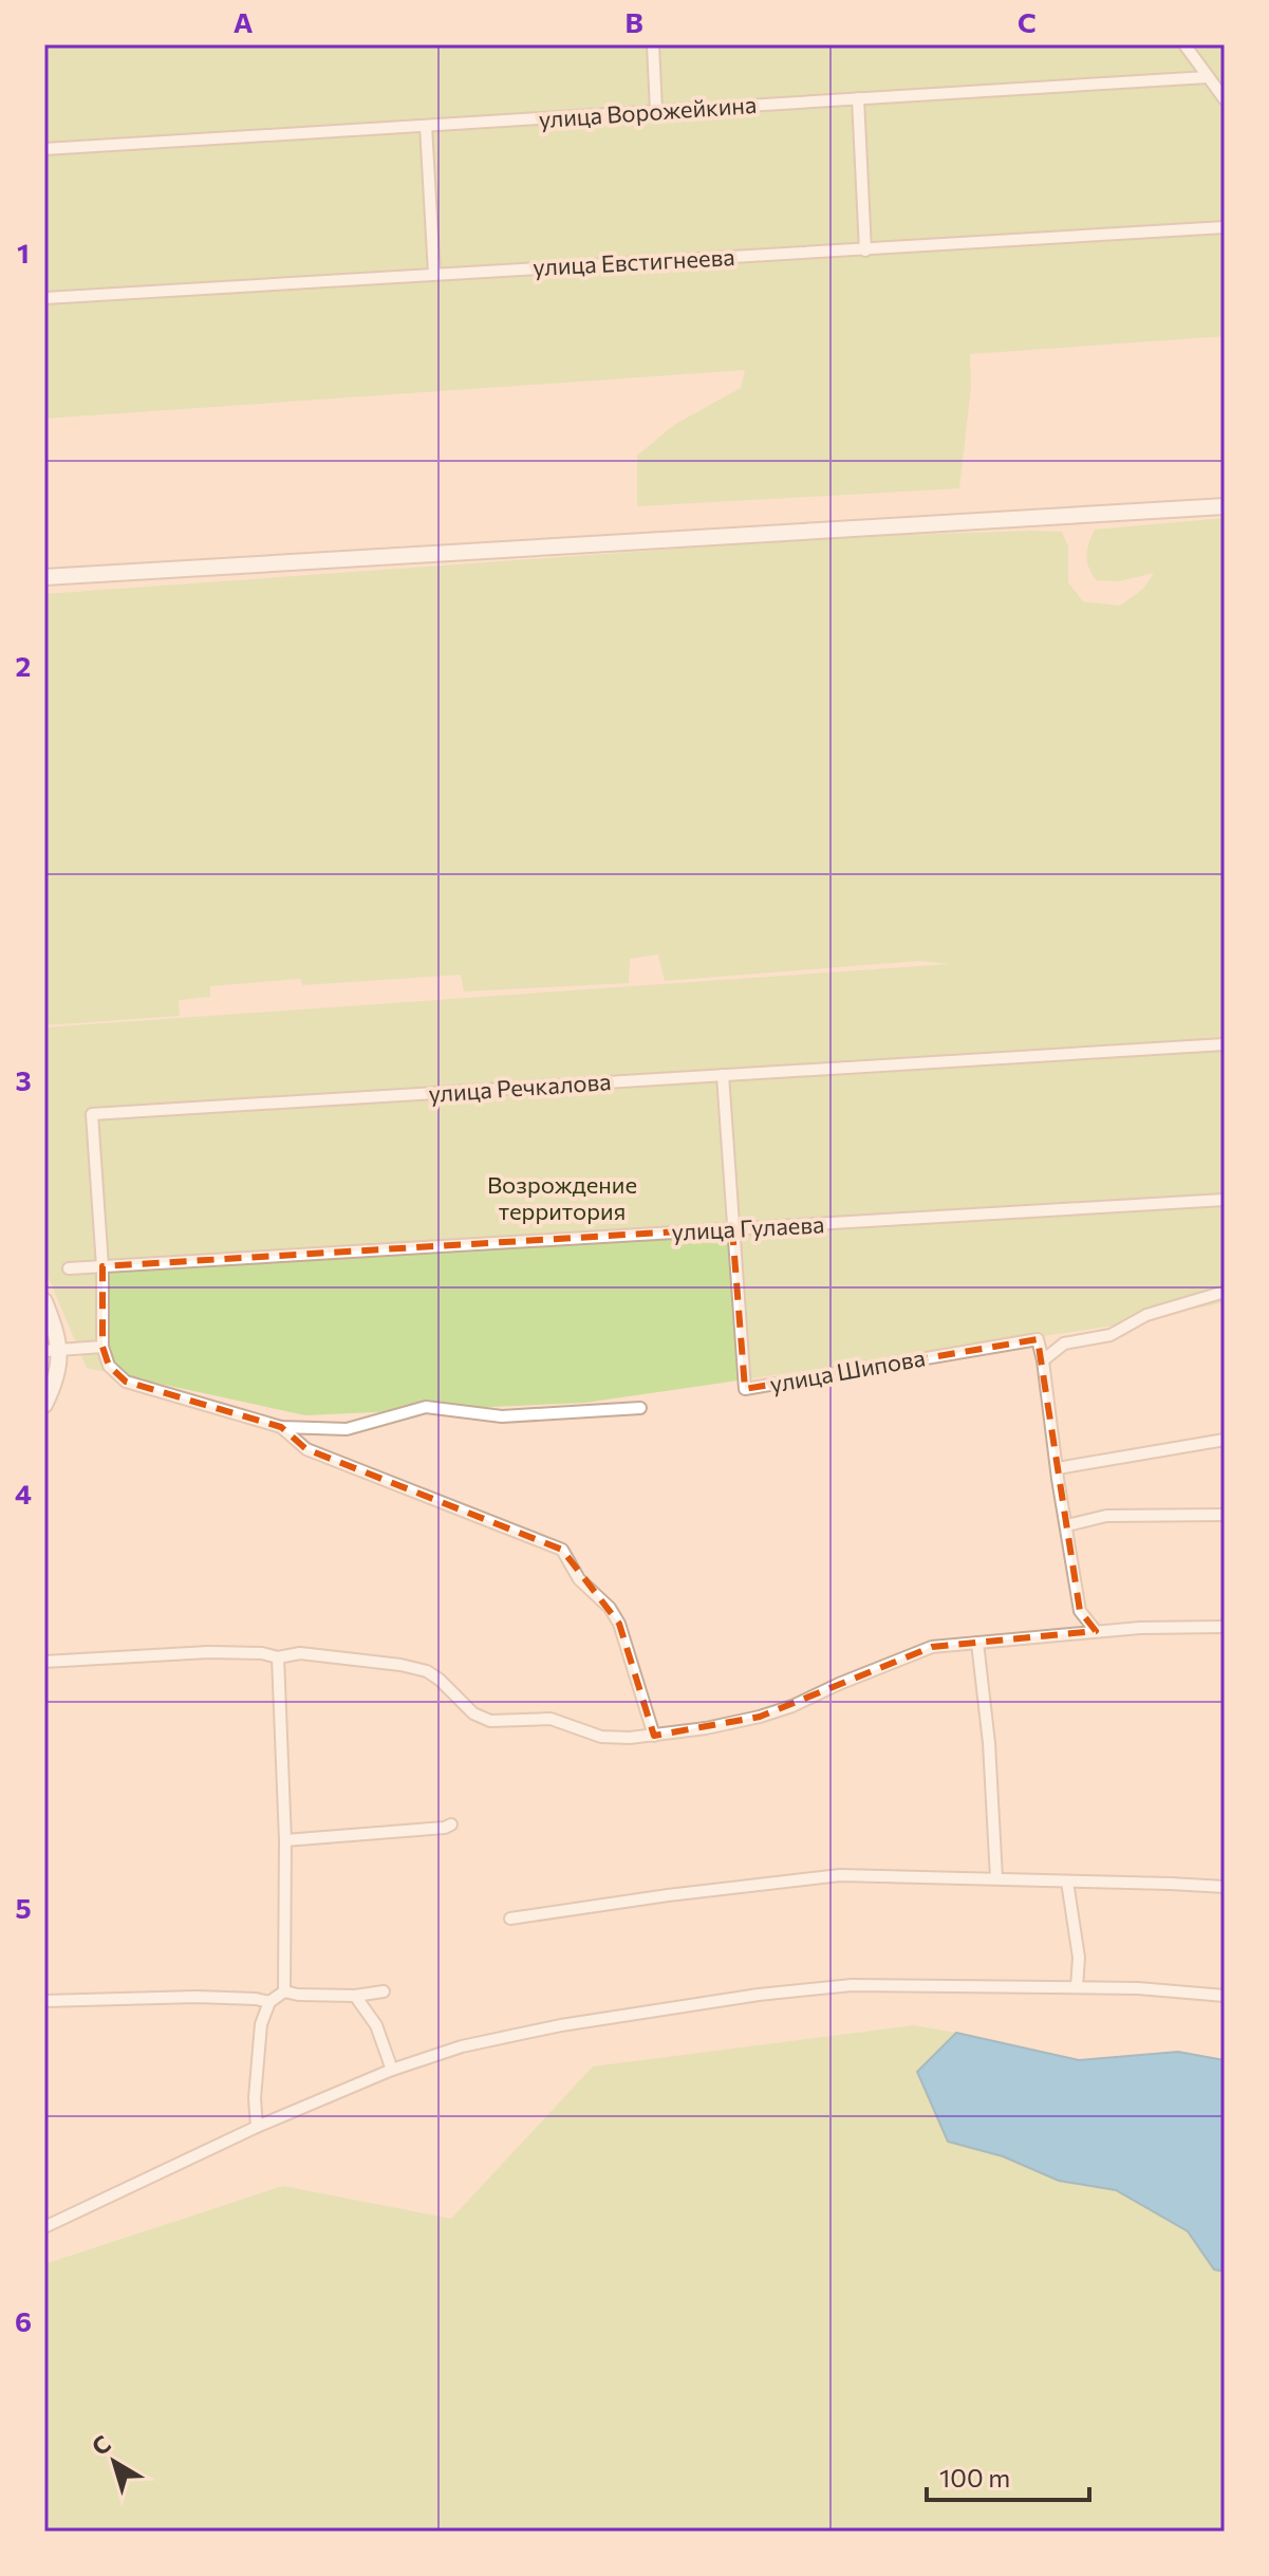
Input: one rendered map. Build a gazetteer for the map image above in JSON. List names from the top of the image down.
{
  "streets": {
    "street": [
      "улица Ворожейкина",
      "улица Евстигнеева",
      "улица Речкалова",
      "улица Гулаева",
      "улица Шипова"
    ]
  },
  "crossings": [
    ["улица Речкалова", "улица Гулаева"],
    ["улица Речкалова", "улица Шипова"],
    ["улица Гулаева", "улица Шипова"]
  ],
  "parks": ["Возрождение территория"],
  "scale_bar": "100 m",
  "north": "top left",
  "grid": {
    "columns": ["A", "B", "C"],
    "rows": [
      "1",
      "2",
      "3",
      "4",
      "5",
      "6"
    ]
  }
}
